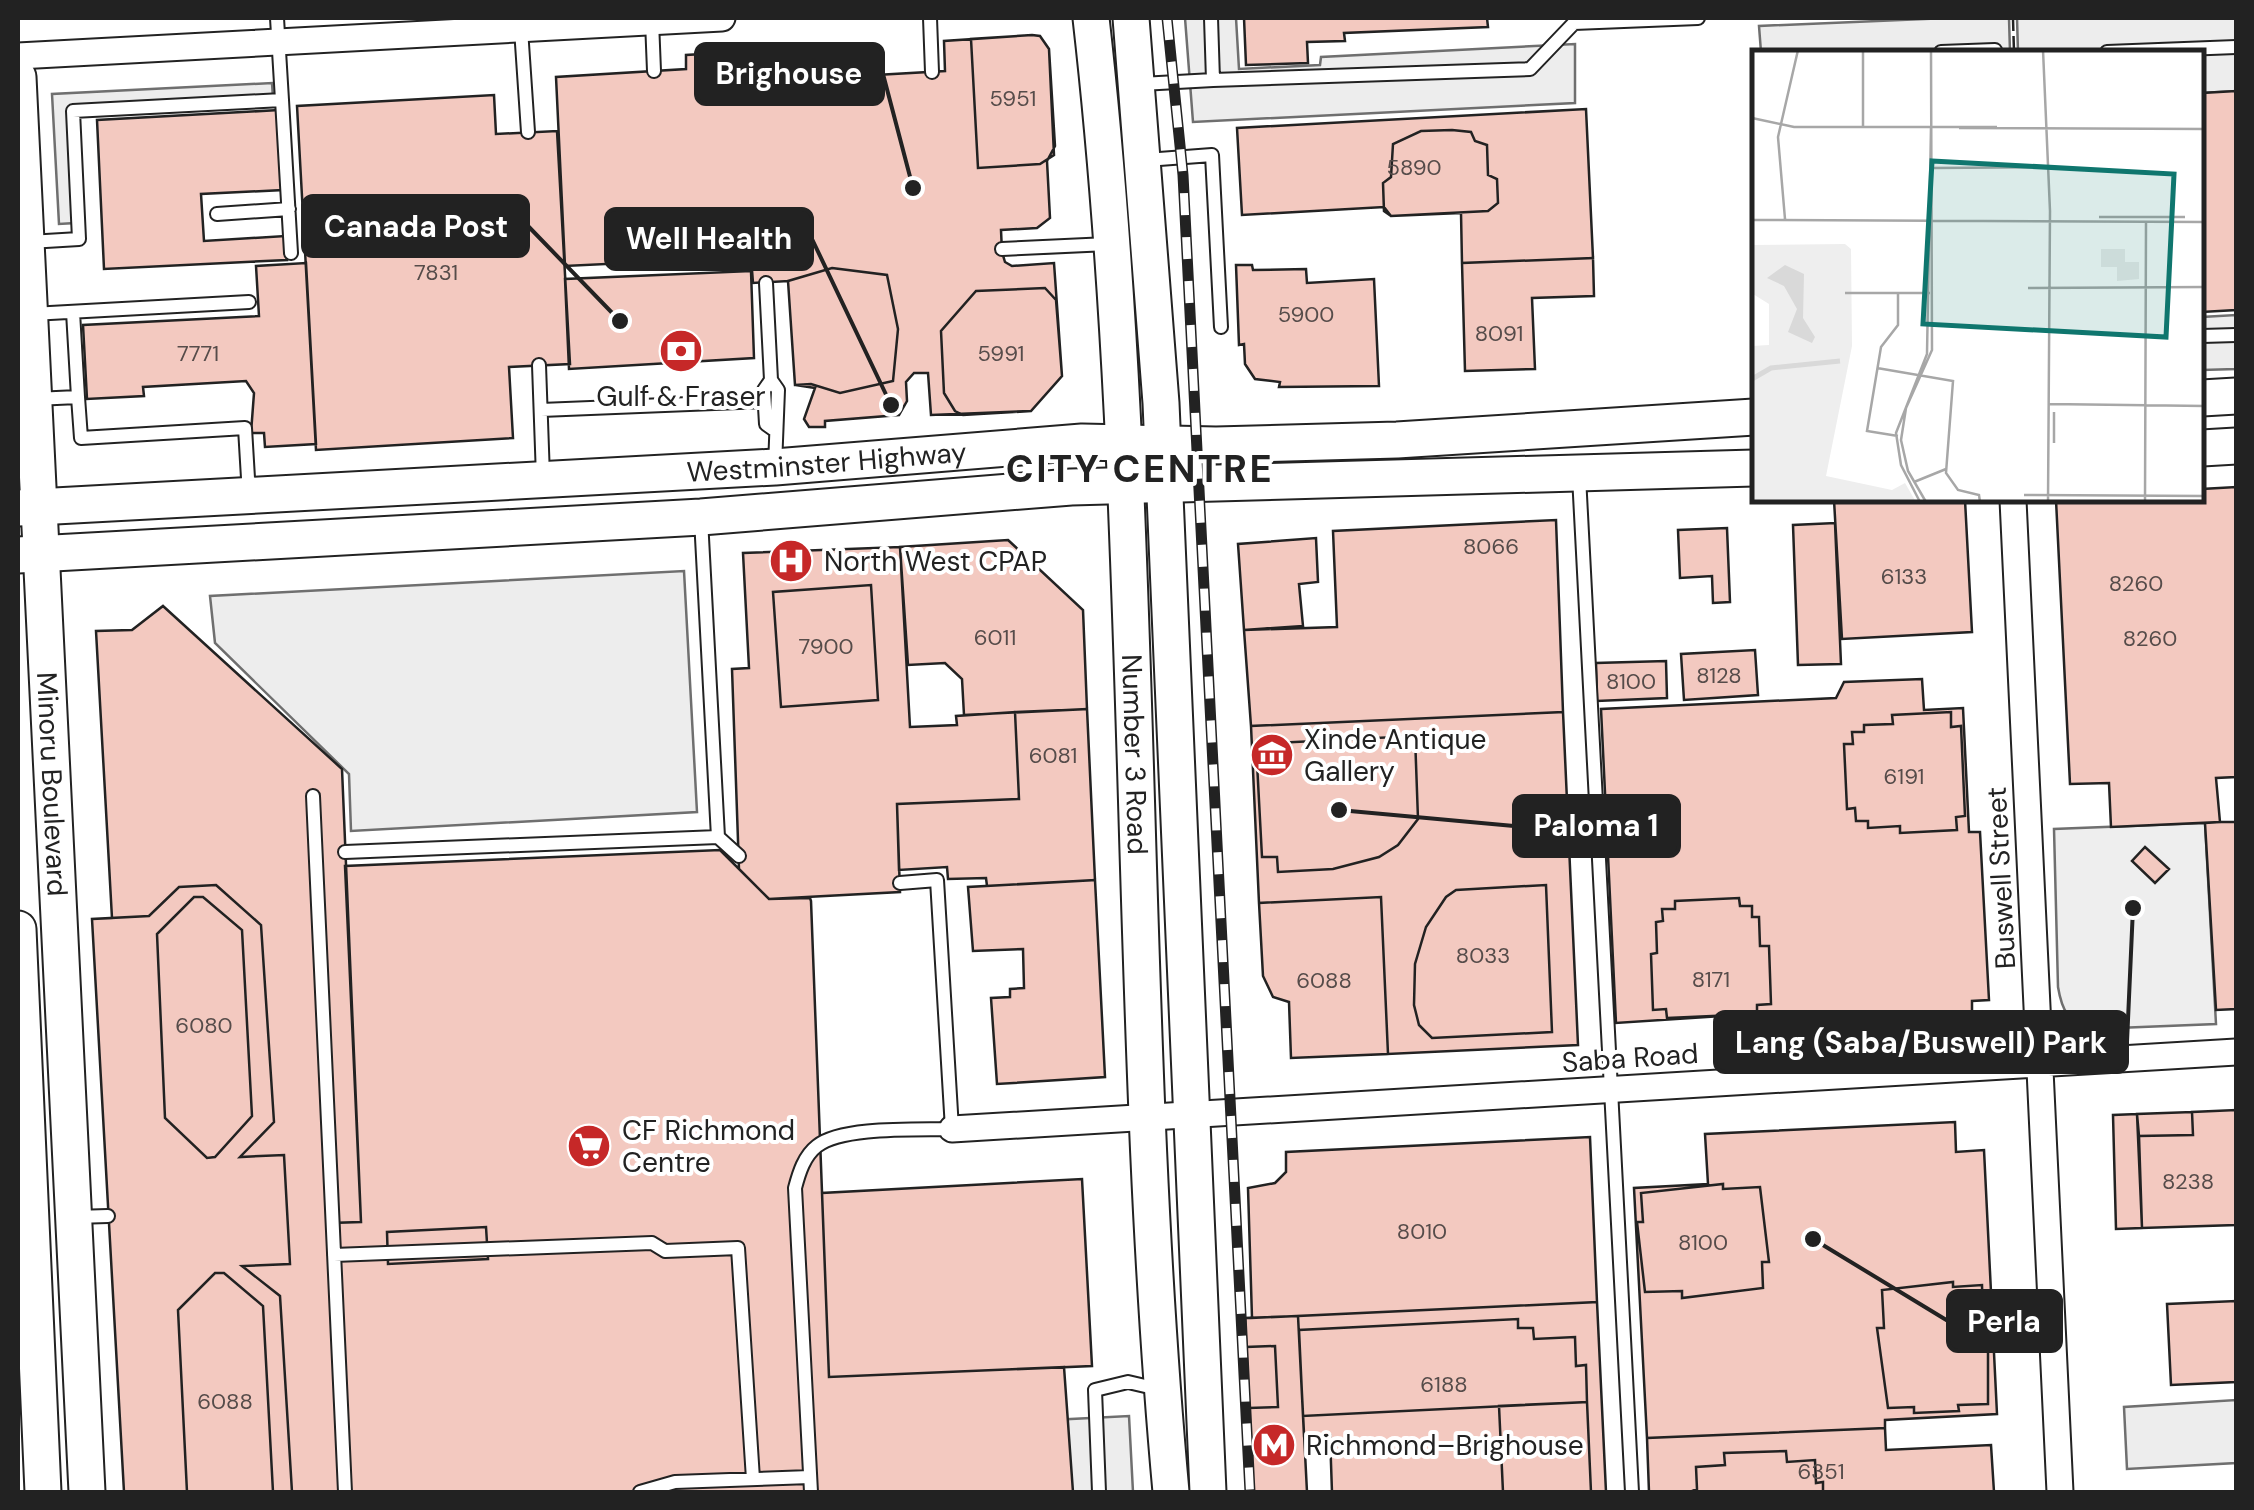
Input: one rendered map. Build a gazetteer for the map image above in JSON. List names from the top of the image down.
{
  "streets": {
    "main road": ["Westminster Highway", "Number 3 Road", "Minoru Boulevard"],
    "street": ["Buswell Street", "Saba Road"]
  },
  "crossings": [
    ["Westminster Highway", "Number 3 Road"],
    ["Westminster Highway", "Minoru Boulevard"],
    ["Number 3 Road", "Saba Road"],
    ["Buswell Street", "Saba Road"]
  ],
  "districts": ["CITY CENTRE"],
  "places": {
    "other": [
      "Brighouse",
      "Canada Post",
      "Well Health",
      "Paloma 1",
      "Lang (Saba/Buswell) Park",
      "Perla"
    ],
    "bank": ["Gulf & Fraser"],
    "hospital": ["North West CPAP"],
    "museum": ["Xinde Antique Gallery"],
    "supermarket": ["CF Richmond Centre"],
    "metro station": ["Richmond–Brighouse"]
  },
  "house_numbers": [
    "5951",
    "5890",
    "7831",
    "5900",
    "8091",
    "7771",
    "5991",
    "8066",
    "6133",
    "8260",
    "6011",
    "8260",
    "7900",
    "8128",
    "8100",
    "6081",
    "6191",
    "8033",
    "8171",
    "6088",
    "6080",
    "8238",
    "8010",
    "8100",
    "6188",
    "6088",
    "6351"
  ]
}
